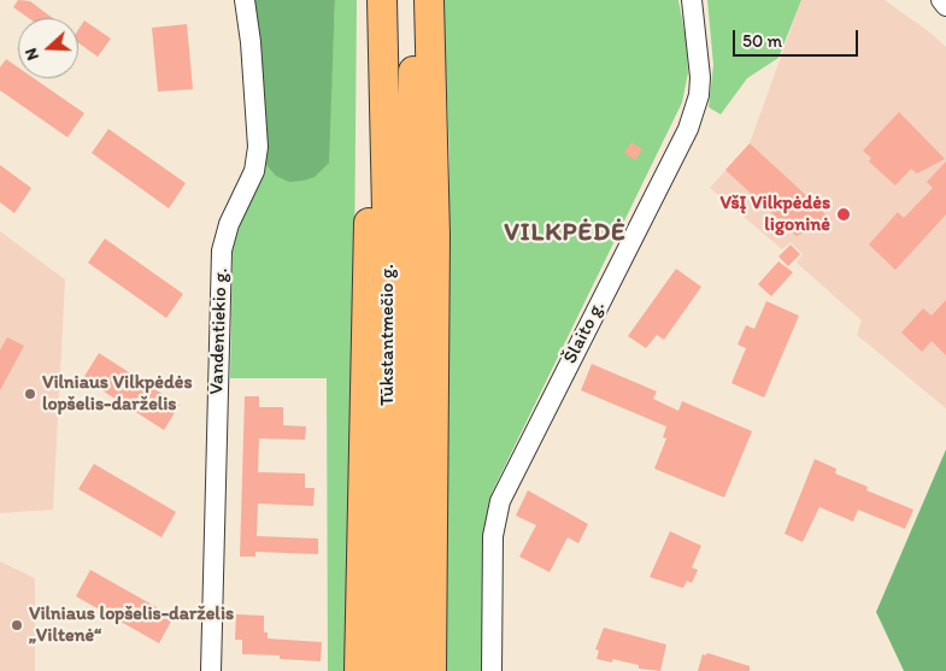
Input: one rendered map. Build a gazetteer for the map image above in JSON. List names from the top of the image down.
{
  "streets": {
    "highway": ["Tūkstantmečio g."],
    "street": ["Vandentiekio g.", "Šlaito g."]
  },
  "districts": ["VILKPĖDĖ"],
  "places": ["VšĮ Vilkpėdės ligoninė", "Vilniaus Vilkpėdės lopšelis-darželis", "Vilniaus lopšelis-darželis „Viltenė“"],
  "scale_bar": "50 m",
  "north": "left"
}
